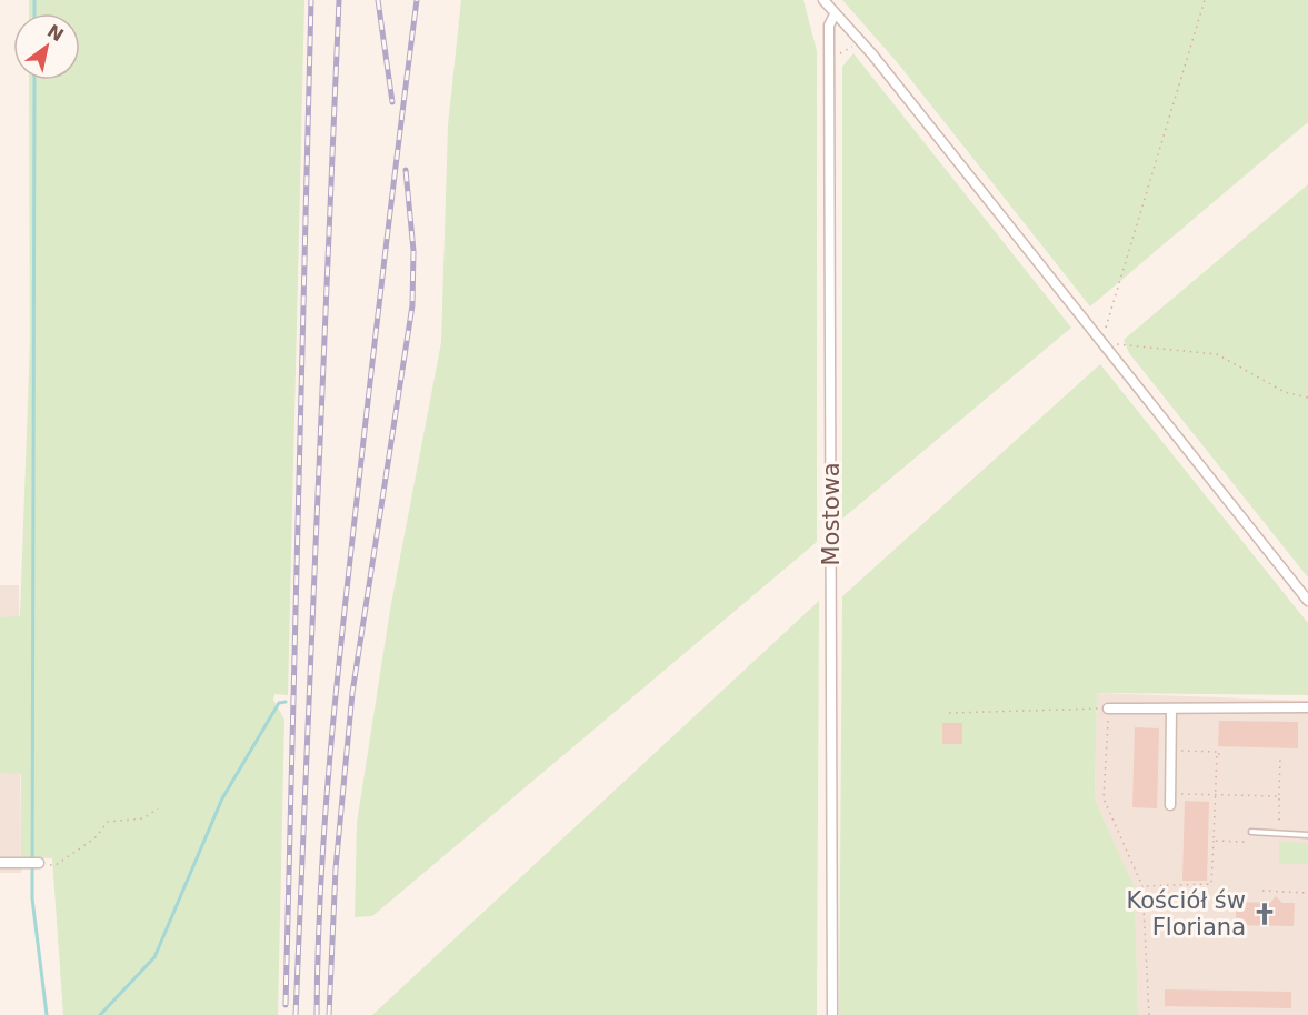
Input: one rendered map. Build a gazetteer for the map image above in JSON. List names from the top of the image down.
{
  "streets": {
    "street": ["Mostowa"]
  },
  "places": {
    "church": ["Kościół św Floriana"]
  },
  "north": "top right"
}
